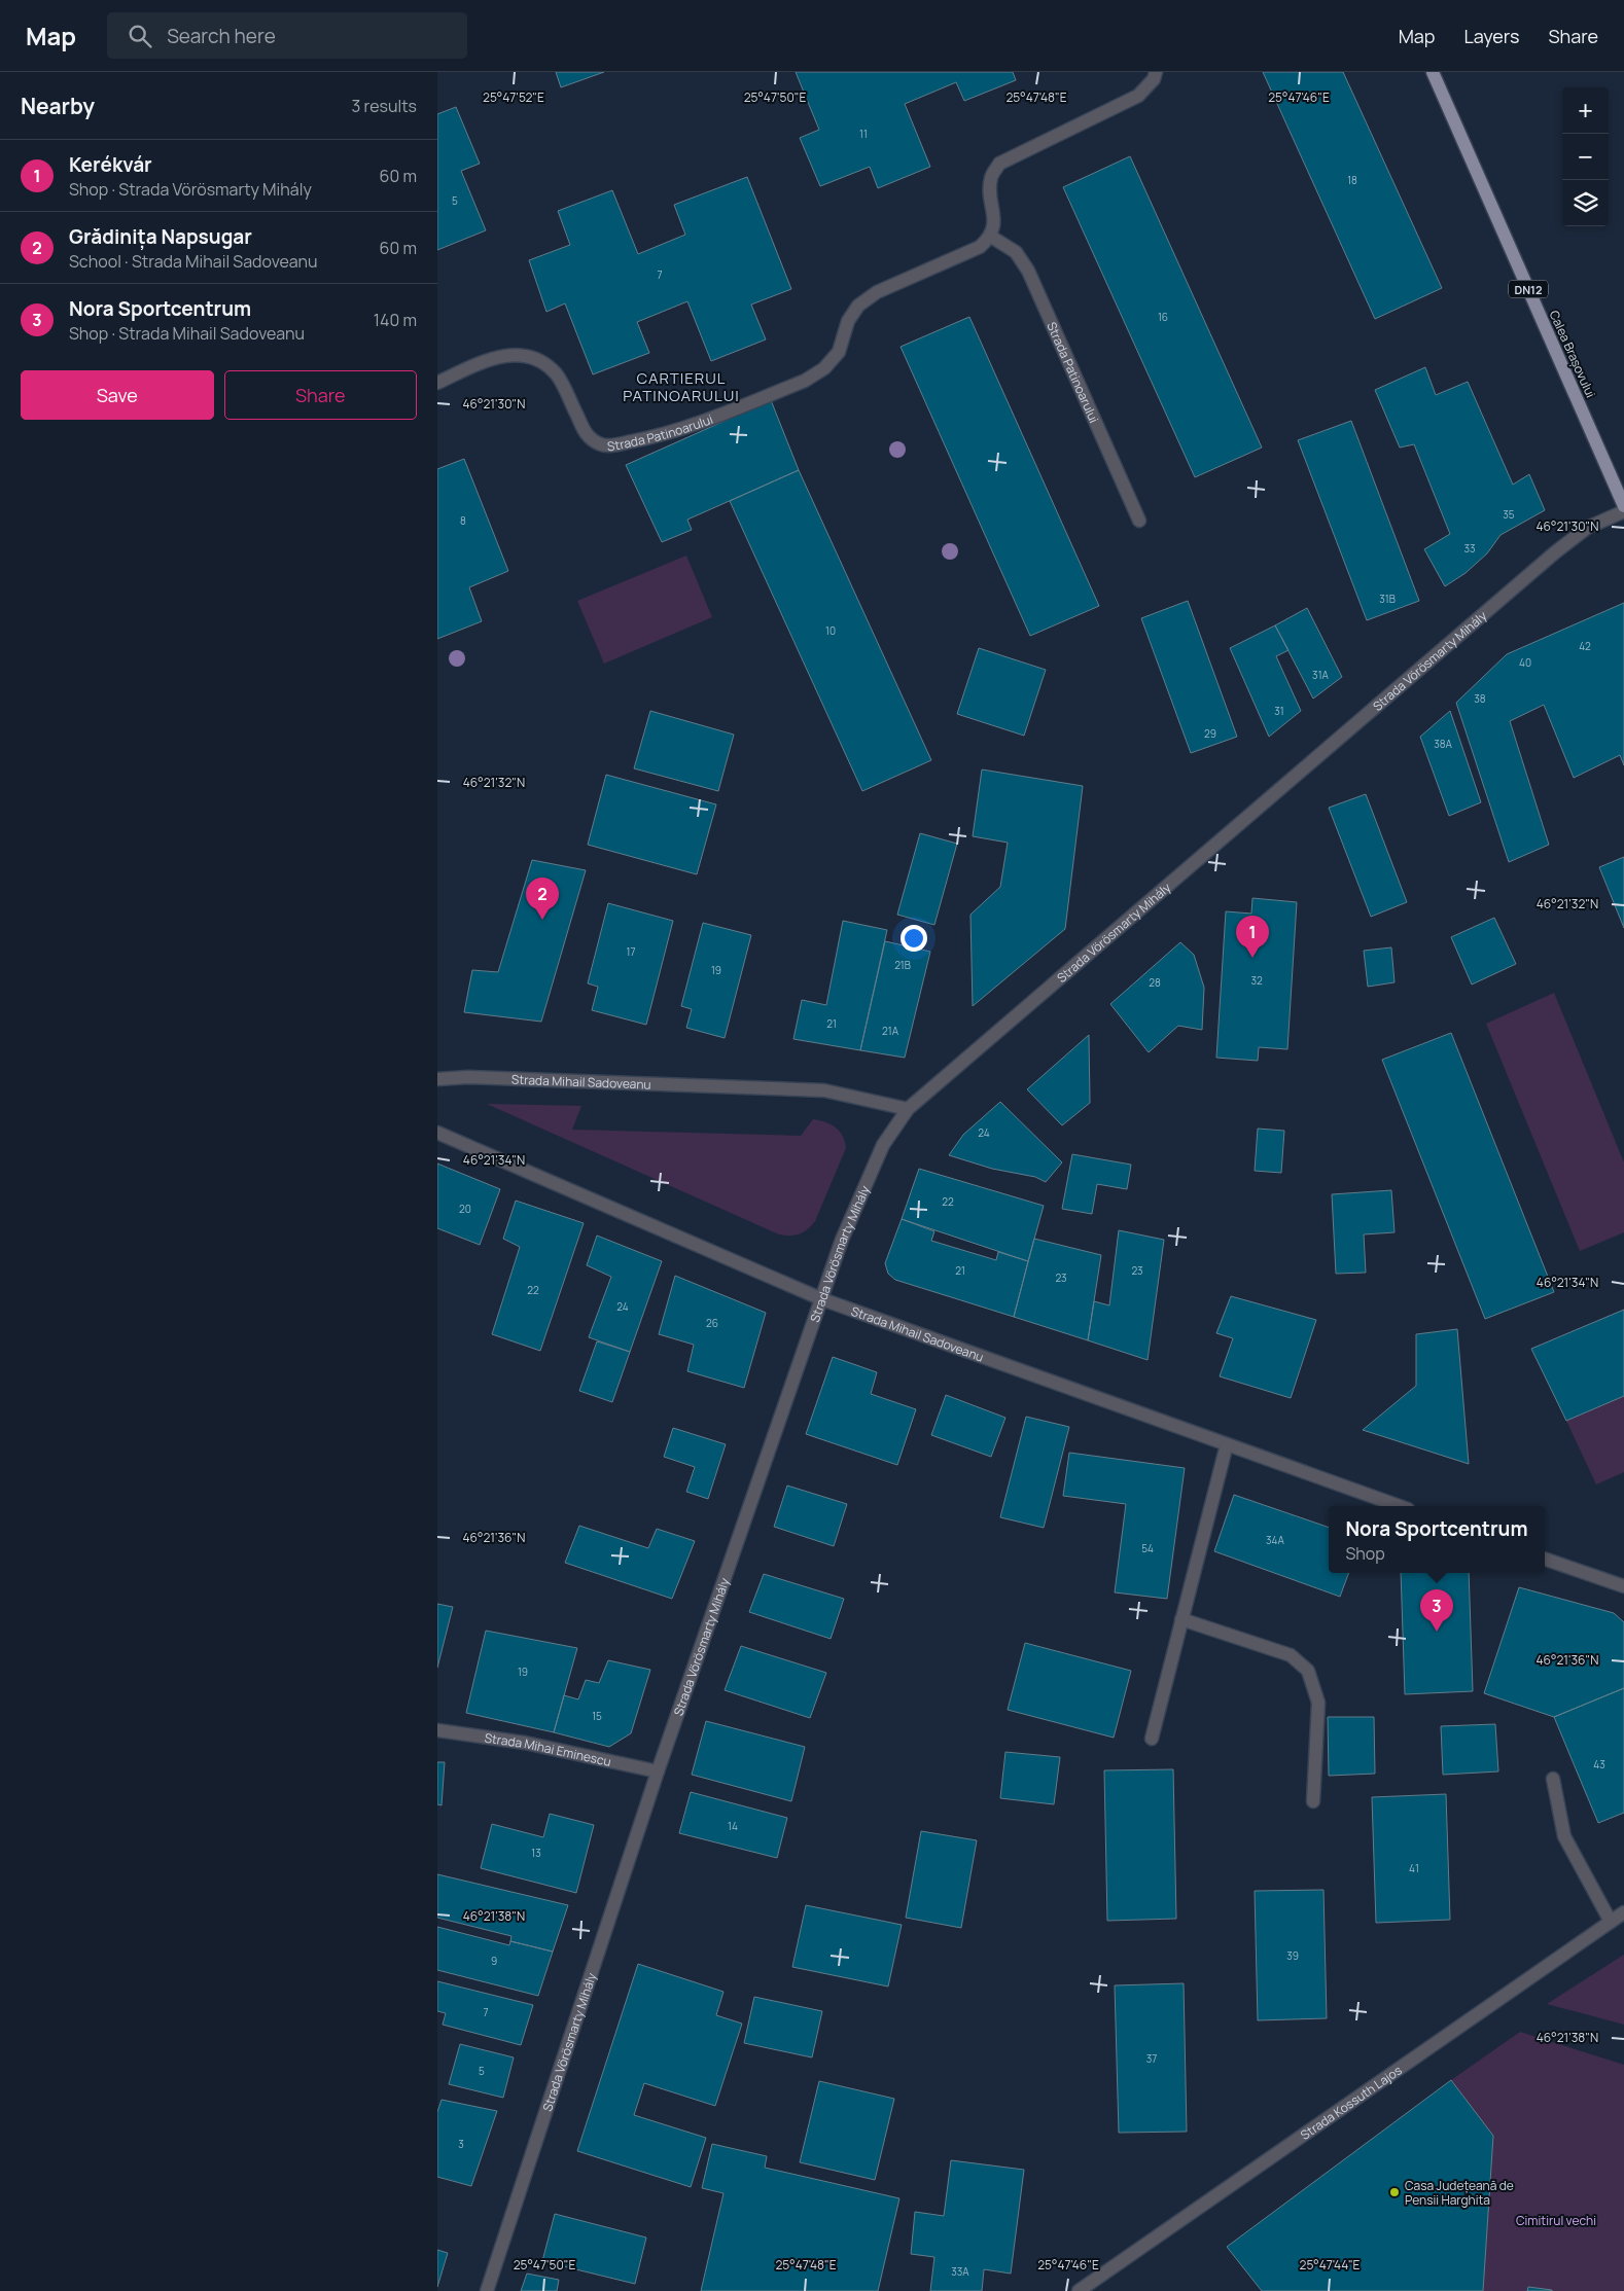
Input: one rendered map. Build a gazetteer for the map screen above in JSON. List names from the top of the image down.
{
  "streets": {
    "main road": ["DN12", "Calea Brașovului"],
    "street": [
      "Strada Patinoarului",
      "Strada Vörösmarty Mihály",
      "Strada Mihail Sadoveanu",
      "Strada Mihai Eminescu",
      "Strada Kossuth Lajos"
    ]
  },
  "crossings": [
    ["Strada Vörösmarty Mihály", "Strada Mihail Sadoveanu"],
    ["Strada Vörösmarty Mihály", "Strada Mihai Eminescu"]
  ],
  "districts": ["CARTIERUL PATINOARULUI"],
  "parks": ["Cimitirul vechi"],
  "places": ["Casa Județeană de Pensii Harghita"],
  "house_numbers": [
    "11",
    "18",
    "5",
    "7",
    "16",
    "35",
    "8",
    "33",
    "31B",
    "10",
    "42",
    "40",
    "31A",
    "38",
    "31",
    "29",
    "38A",
    "17",
    "21B",
    "19",
    "32",
    "28",
    "21",
    "21A",
    "24",
    "22",
    "20",
    "21",
    "23",
    "23",
    "22",
    "24",
    "26",
    "34A",
    "54",
    "19",
    "15",
    "43",
    "14",
    "13",
    "41",
    "39",
    "9",
    "7",
    "37",
    "5",
    "3",
    "33A"
  ],
  "page": {
    "header": "Map",
    "search": "Search here",
    "nav": ["Map", "Layers", "Share"],
    "heading": ["Nearby", "3 results"],
    "map_buttons": ["+", "−"],
    "list": [
      {
        "mark": "1",
        "name": "Kerékvár",
        "note": "Shop · Strada Vörösmarty Mihály",
        "value": "60 m"
      },
      {
        "mark": "2",
        "name": "Grădinița Napsugar",
        "note": "School · Strada Mihail Sadoveanu",
        "value": "60 m"
      },
      {
        "mark": "3",
        "name": "Nora Sportcentrum",
        "note": "Shop · Strada Mihail Sadoveanu",
        "value": "140 m"
      }
    ],
    "buttons": ["Save", "Share"],
    "pins": ["2", "1", "3"],
    "popup": ["Nora Sportcentrum", "Shop"]
  },
  "coordinates": [
    "25°47'52\"E",
    "25°47'50\"E",
    "25°47'48\"E",
    "25°47'46\"E",
    "46°21'30\"N",
    "46°21'32\"N",
    "46°21'34\"N",
    "46°21'36\"N",
    "46°21'38\"N",
    "25°47'44\"E"
  ]
}
